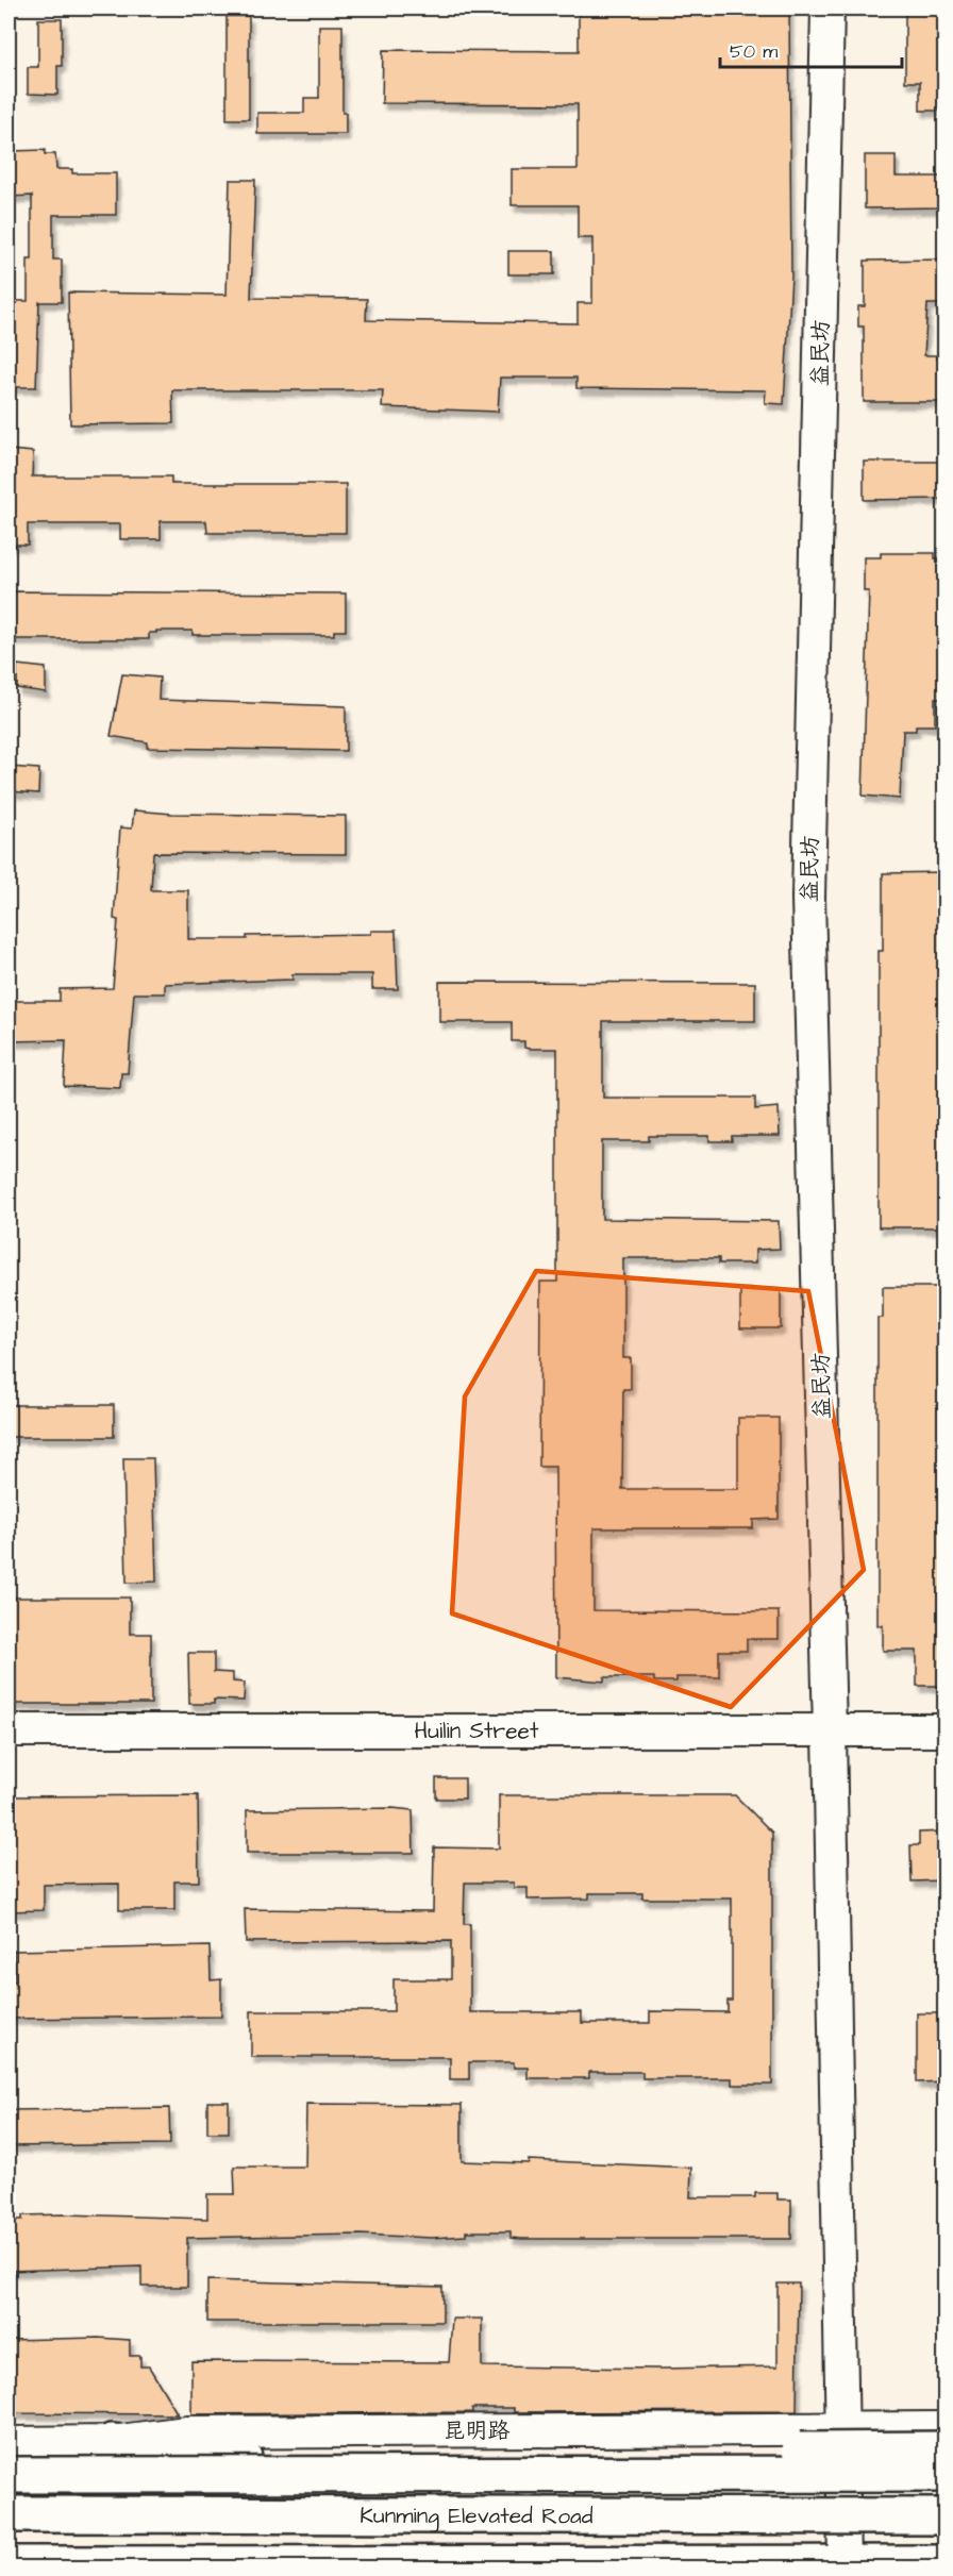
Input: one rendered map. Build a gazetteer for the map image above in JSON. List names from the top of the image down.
{
  "streets": {
    "main road": ["Kunming Elevated Road"],
    "street": ["益民坊", "Huilin Street", "昆明路"]
  },
  "crossings": [
    ["益民坊", "Huilin Street"],
    ["益民坊", "昆明路"]
  ],
  "scale_bar": "50 m"
}
